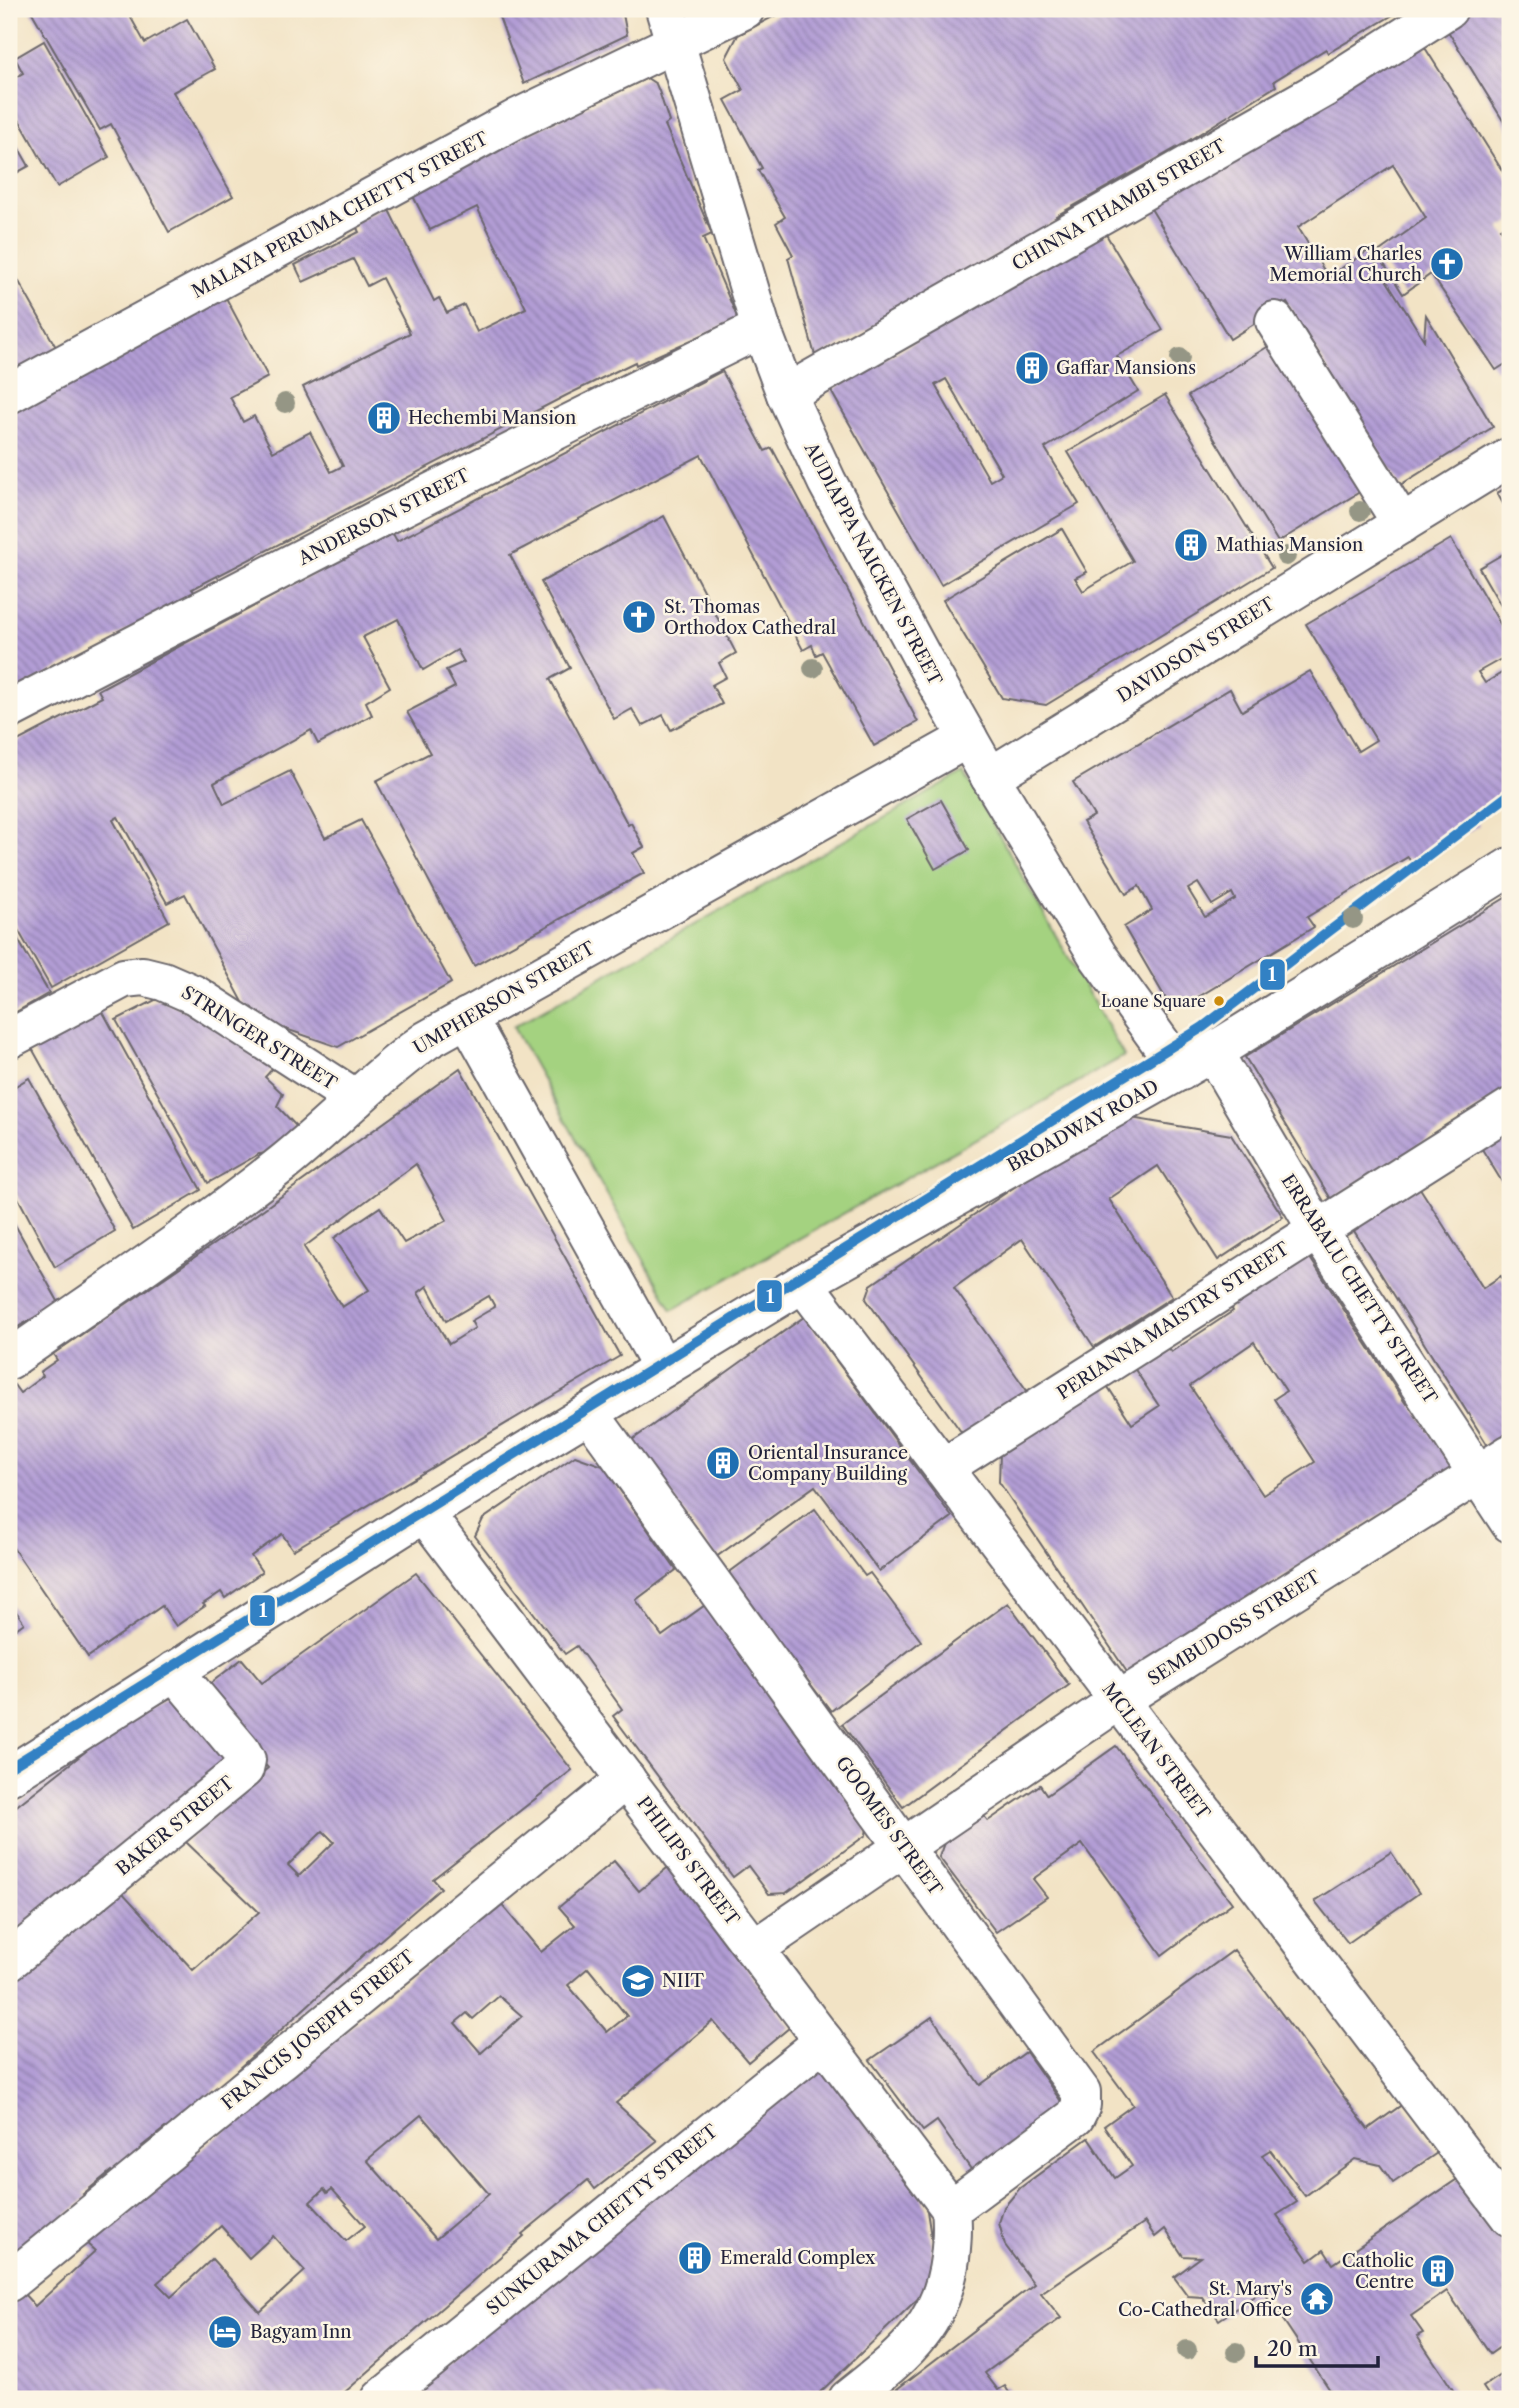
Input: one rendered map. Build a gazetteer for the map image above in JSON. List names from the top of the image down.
{
  "streets": {
    "street": [
      "CHINNA THAMBI STREET",
      "MALAYA PERUMA CHETTY STREET",
      "ANDERSON STREET",
      "AUDIAPPA NAICKEN STREET",
      "DAVIDSON STREET",
      "UMPHERSON STREET",
      "STRINGER STREET",
      "BROADWAY ROAD",
      "ERRABALU CHETTY STREET",
      "PERIANNA MAISTRY STREET",
      "SEMBUDOSS STREET",
      "MCLEAN STREET",
      "BAKER STREET",
      "GOOMES STREET",
      "PHILIPS STREET",
      "FRANCIS JOSEPH STREET",
      "SUNKURAMA CHETTY STREET"
    ]
  },
  "crossings": [
    ["CHINNA THAMBI STREET", "AUDIAPPA NAICKEN STREET"],
    ["MALAYA PERUMA CHETTY STREET", "AUDIAPPA NAICKEN STREET"],
    ["ANDERSON STREET", "AUDIAPPA NAICKEN STREET"],
    ["AUDIAPPA NAICKEN STREET", "DAVIDSON STREET"],
    ["AUDIAPPA NAICKEN STREET", "UMPHERSON STREET"],
    ["AUDIAPPA NAICKEN STREET", "BROADWAY ROAD"],
    ["AUDIAPPA NAICKEN STREET", "ERRABALU CHETTY STREET"],
    ["UMPHERSON STREET", "STRINGER STREET"],
    ["BROADWAY ROAD", "ERRABALU CHETTY STREET"],
    ["BROADWAY ROAD", "MCLEAN STREET"],
    ["BROADWAY ROAD", "BAKER STREET"],
    ["BROADWAY ROAD", "GOOMES STREET"],
    ["BROADWAY ROAD", "PHILIPS STREET"],
    ["ERRABALU CHETTY STREET", "PERIANNA MAISTRY STREET"],
    ["ERRABALU CHETTY STREET", "SEMBUDOSS STREET"],
    ["PERIANNA MAISTRY STREET", "MCLEAN STREET"],
    ["SEMBUDOSS STREET", "MCLEAN STREET"],
    ["SEMBUDOSS STREET", "GOOMES STREET"],
    ["SEMBUDOSS STREET", "PHILIPS STREET"],
    ["GOOMES STREET", "PHILIPS STREET"],
    ["PHILIPS STREET", "FRANCIS JOSEPH STREET"],
    ["PHILIPS STREET", "SUNKURAMA CHETTY STREET"]
  ],
  "places": {
    "church": ["William Charles Memorial Church", "St. Thomas Orthodox Cathedral"],
    "building": [
      "Gaffar Mansions",
      "Hechembi Mansion",
      "Mathias Mansion",
      "Oriental Insurance Company Building",
      "Emerald Complex",
      "Catholic Centre"
    ],
    "other": ["Loane Square"],
    "school or university": ["NIIT"],
    "temple": ["St. Mary's Co-Cathedral Office"],
    "hotel": ["Bagyam Inn"]
  },
  "lines": ["transit line 1"],
  "scale_bar": "20 m"
}
